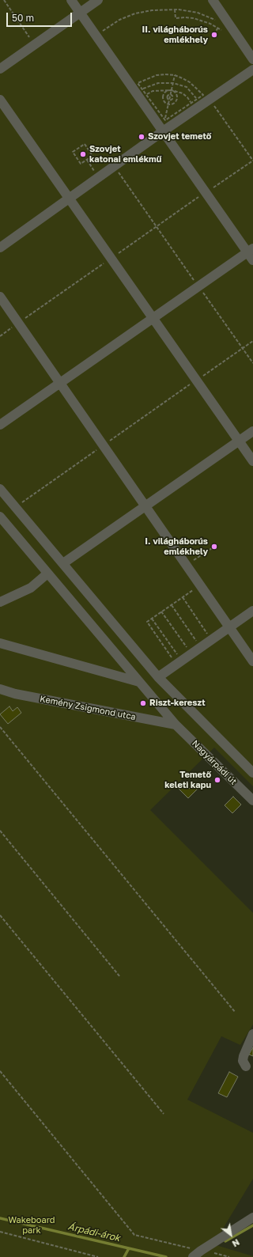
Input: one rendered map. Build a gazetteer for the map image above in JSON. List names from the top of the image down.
{
  "streets": {
    "street": ["Kemény Zsigmond utca", "Nagyárpádi út"]
  },
  "crossings": [
    ["Kemény Zsigmond utca", "Nagyárpádi út"]
  ],
  "water": ["Árpádi-árok"],
  "parks": ["Wakeboard park"],
  "places": [
    "II. világháborús emlékhely",
    "Szovjet temető",
    "Szovjet katonai emlékmű",
    "I. világháborús emlékhely",
    "Riszt-kereszt",
    "Temető keleti kapu"
  ],
  "scale_bar": "50 m",
  "north": "bottom right"
}
